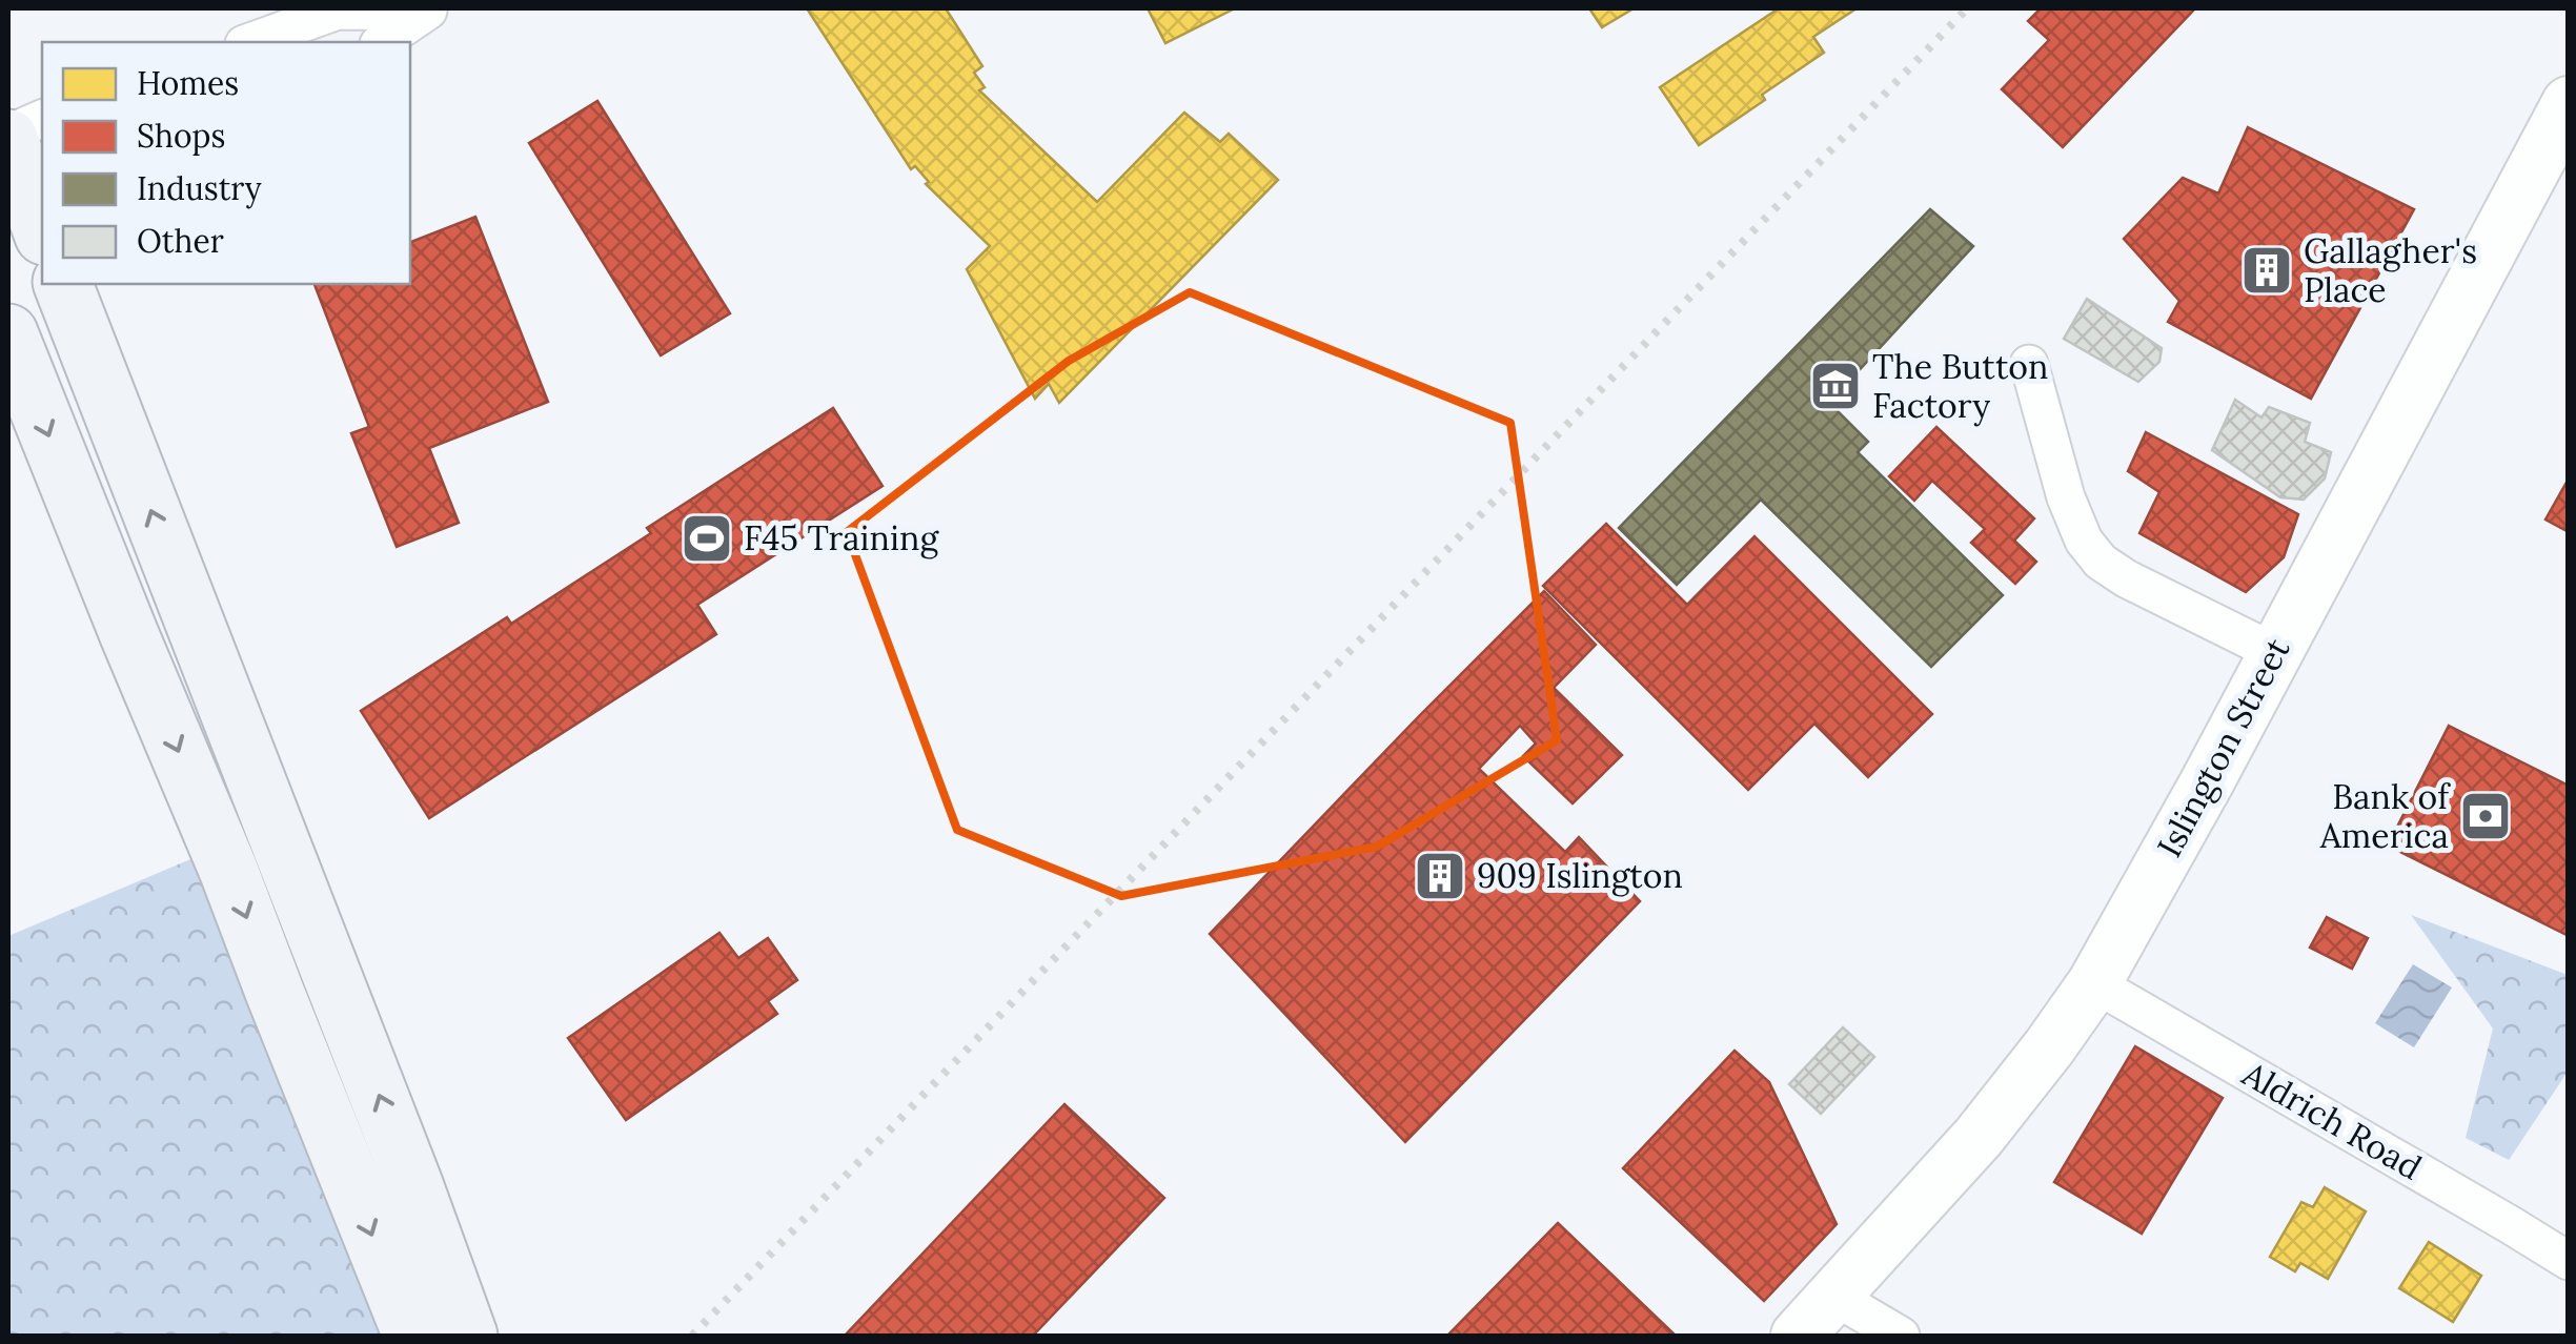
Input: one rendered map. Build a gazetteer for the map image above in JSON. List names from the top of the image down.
{
  "streets": {
    "street": ["Islington Street", "Aldrich Road"]
  },
  "crossings": [
    ["Islington Street", "Aldrich Road"]
  ],
  "places": {
    "building": ["Gallagher's Place", "909 Islington"],
    "museum": ["The Button Factory"],
    "sports": ["F45 Training"],
    "bank": ["Bank of America"]
  },
  "legend": [
    "Homes",
    "Shops",
    "Industry",
    "Other"
  ]
}
